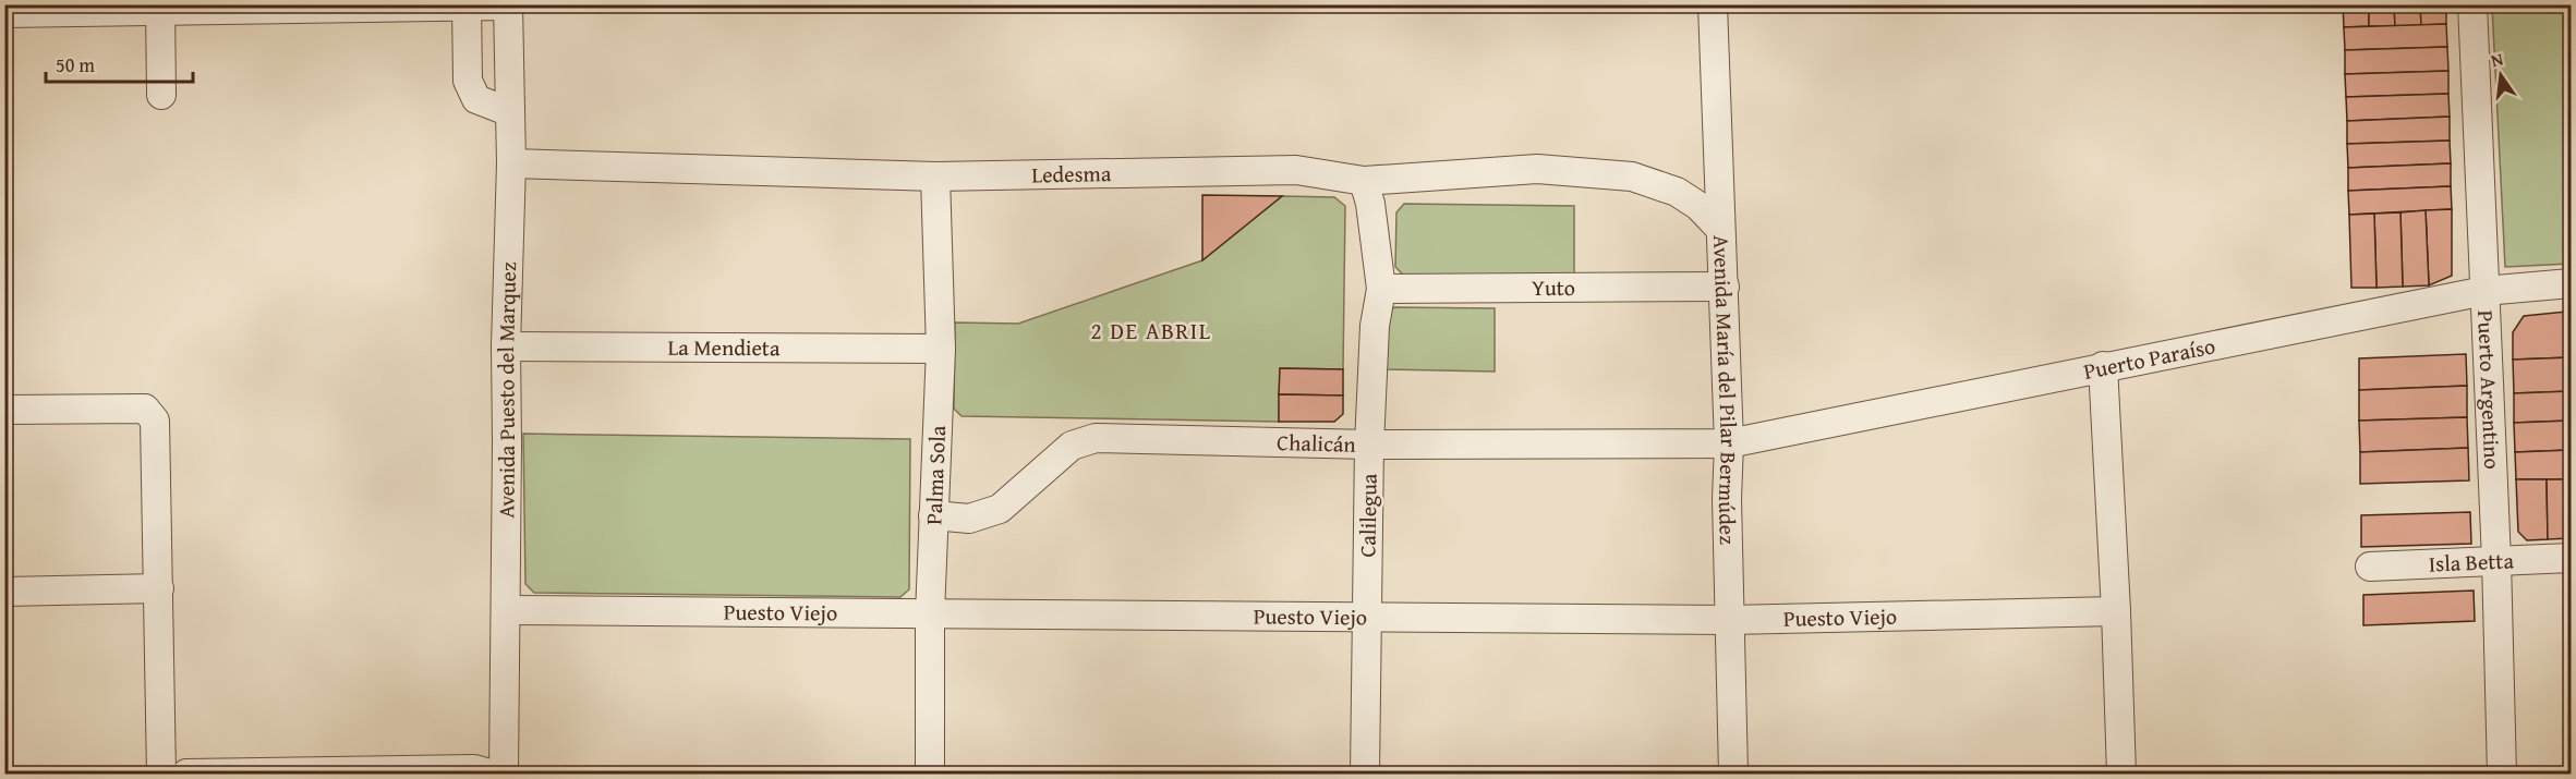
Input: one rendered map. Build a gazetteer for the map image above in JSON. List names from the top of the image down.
{
  "streets": {
    "street": [
      "Ledesma",
      "Yuto",
      "La Mendieta",
      "Puerto Paraíso",
      "Avenida Puesto del Marquez",
      "Avenida María del Pilar Bermúdez",
      "Puerto Argentino",
      "Chalicán",
      "Palma Sola",
      "Calilegua",
      "Isla Betta",
      "Puesto Viejo"
    ]
  },
  "crossings": [
    ["Ledesma", "Avenida Puesto del Marquez"],
    ["Ledesma", "Avenida María del Pilar Bermúdez"],
    ["Ledesma", "Palma Sola"],
    ["Ledesma", "Calilegua"],
    ["Yuto", "Avenida María del Pilar Bermúdez"],
    ["Yuto", "Calilegua"],
    ["La Mendieta", "Avenida Puesto del Marquez"],
    ["La Mendieta", "Palma Sola"],
    ["Puerto Paraíso", "Avenida María del Pilar Bermúdez"],
    ["Puerto Paraíso", "Puerto Argentino"],
    ["Puerto Paraíso", "Chalicán"],
    ["Avenida Puesto del Marquez", "Puesto Viejo"],
    ["Avenida María del Pilar Bermúdez", "Chalicán"],
    ["Avenida María del Pilar Bermúdez", "Puesto Viejo"],
    ["Puerto Argentino", "Isla Betta"],
    ["Chalicán", "Palma Sola"],
    ["Chalicán", "Calilegua"],
    ["Palma Sola", "Puesto Viejo"],
    ["Calilegua", "Puesto Viejo"]
  ],
  "districts": ["2 DE ABRIL"],
  "scale_bar": "50 m",
  "north": "top"
}
